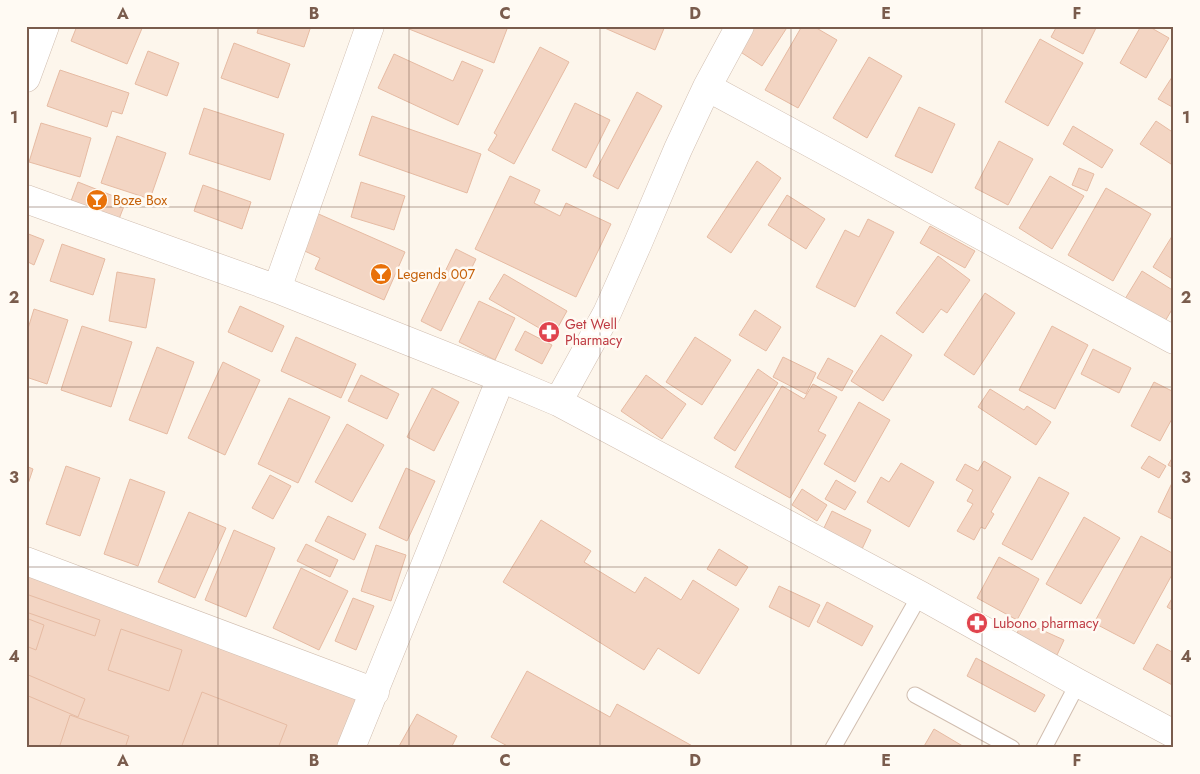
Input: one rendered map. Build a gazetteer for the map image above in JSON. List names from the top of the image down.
{
  "places": {
    "bar": ["Boze Box", "Legends 007"],
    "pharmacy": ["Get Well Pharmacy", "Lubono pharmacy"]
  },
  "grid": {
    "columns": [
      "A",
      "B",
      "C",
      "D",
      "E",
      "F"
    ],
    "rows": [
      "1",
      "2",
      "3",
      "4"
    ]
  }
}
